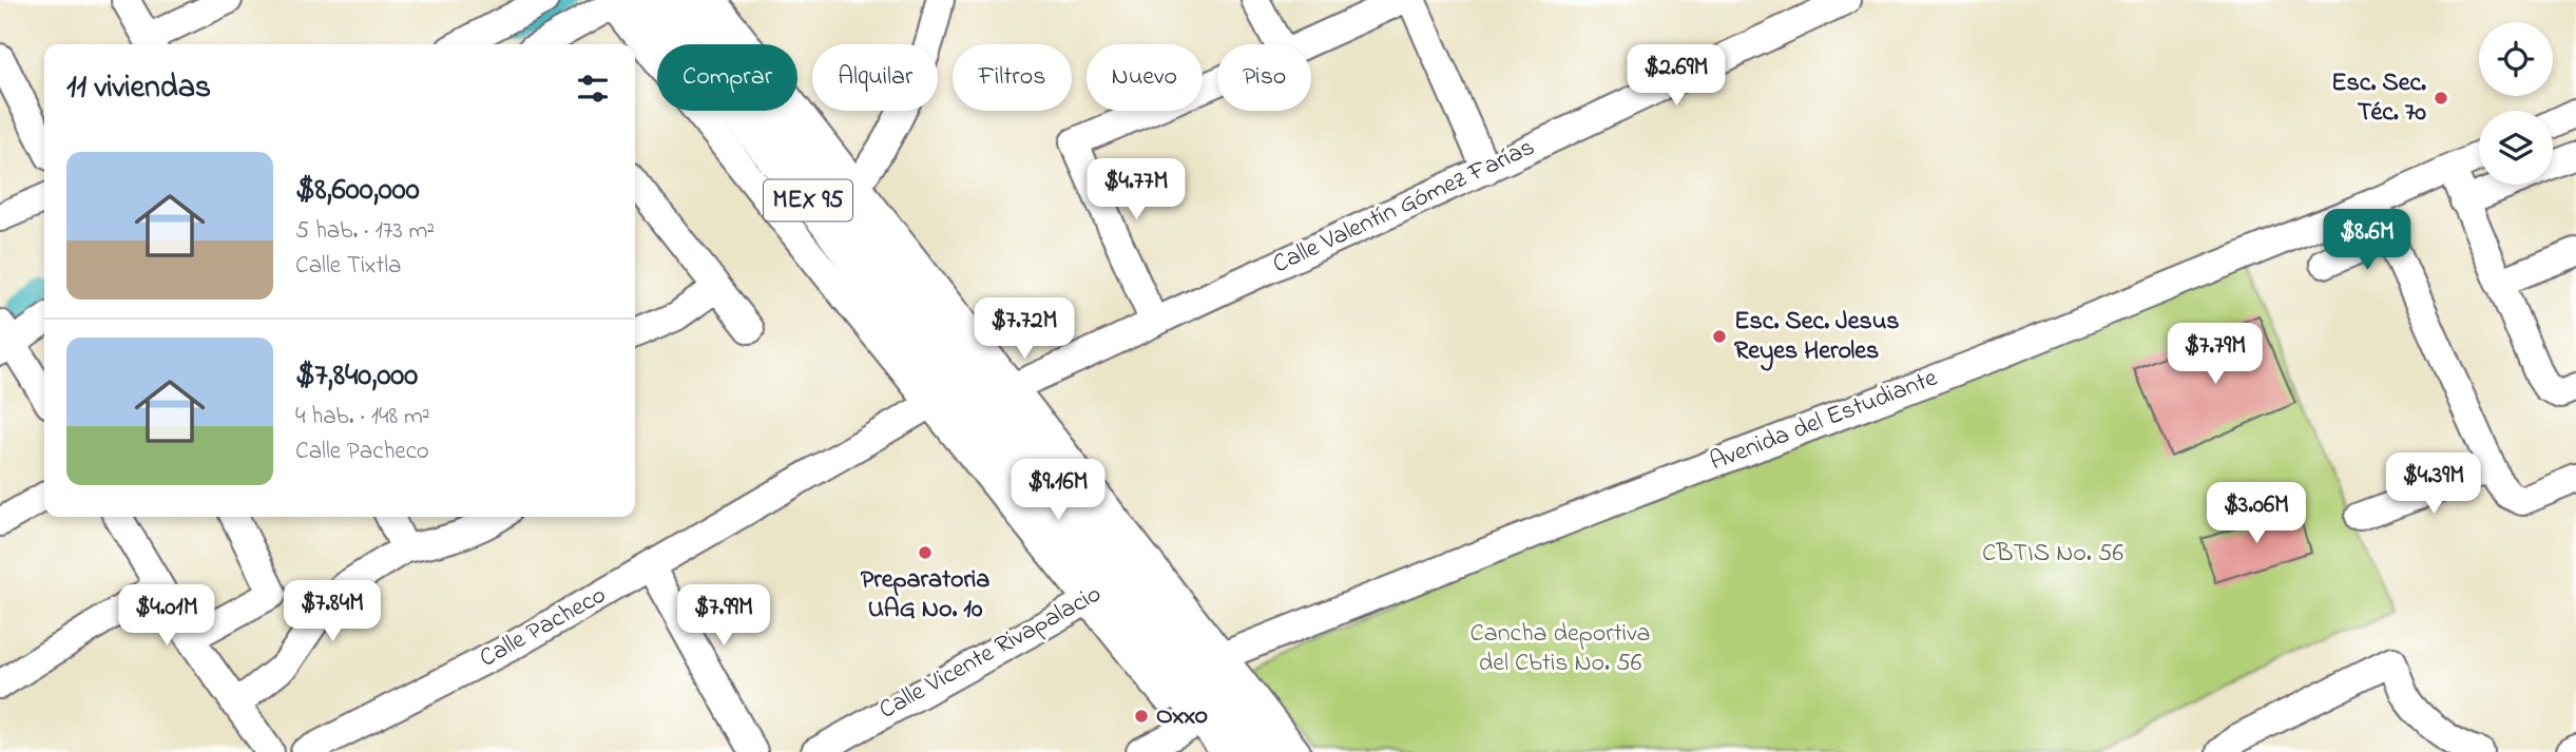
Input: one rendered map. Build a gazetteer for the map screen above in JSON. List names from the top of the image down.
{
  "streets": {
    "main road": ["MEX 95"],
    "street": [
      "Calle Valentín Gómez Farías",
      "Avenida del Estudiante",
      "Calle Pacheco",
      "Calle Vicente Rivapalacio"
    ]
  },
  "crossings": [
    ["MEX 95", "Calle Valentín Gómez Farías"],
    ["MEX 95", "Avenida del Estudiante"],
    ["MEX 95", "Calle Pacheco"],
    ["MEX 95", "Calle Vicente Rivapalacio"],
    ["Calle Valentín Gómez Farías", "Calle Pacheco"]
  ],
  "parks": ["CBTIS No. 56", "Cancha deportiva del Cbtis No. 56"],
  "places": [
    "Esc. Sec. Téc. 70",
    "Esc. Sec. Jesus Reyes Heroles",
    "Preparatoria UAG No. 10",
    "Oxxo"
  ],
  "page": {
    "price": [
      "$2.69M",
      "$4.77M",
      "$8.6M",
      "$7.72M",
      "$7.79M",
      "$4.39M",
      "$9.16M",
      "$3.06M",
      "$7.84M",
      "$4.01M",
      "$7.99M"
    ],
    "chip": [
      "Comprar",
      "Alquilar",
      "Filtros",
      "Nuevo",
      "Piso"
    ],
    "heading": "11 viviendas",
    "list": [
      {
        "name": "$8,600,000",
        "note": "5 hab. · 173 m² · Calle Tixtla"
      },
      {
        "name": "$7,840,000",
        "note": "4 hab. · 148 m² · Calle Pacheco"
      }
    ]
  }
}
